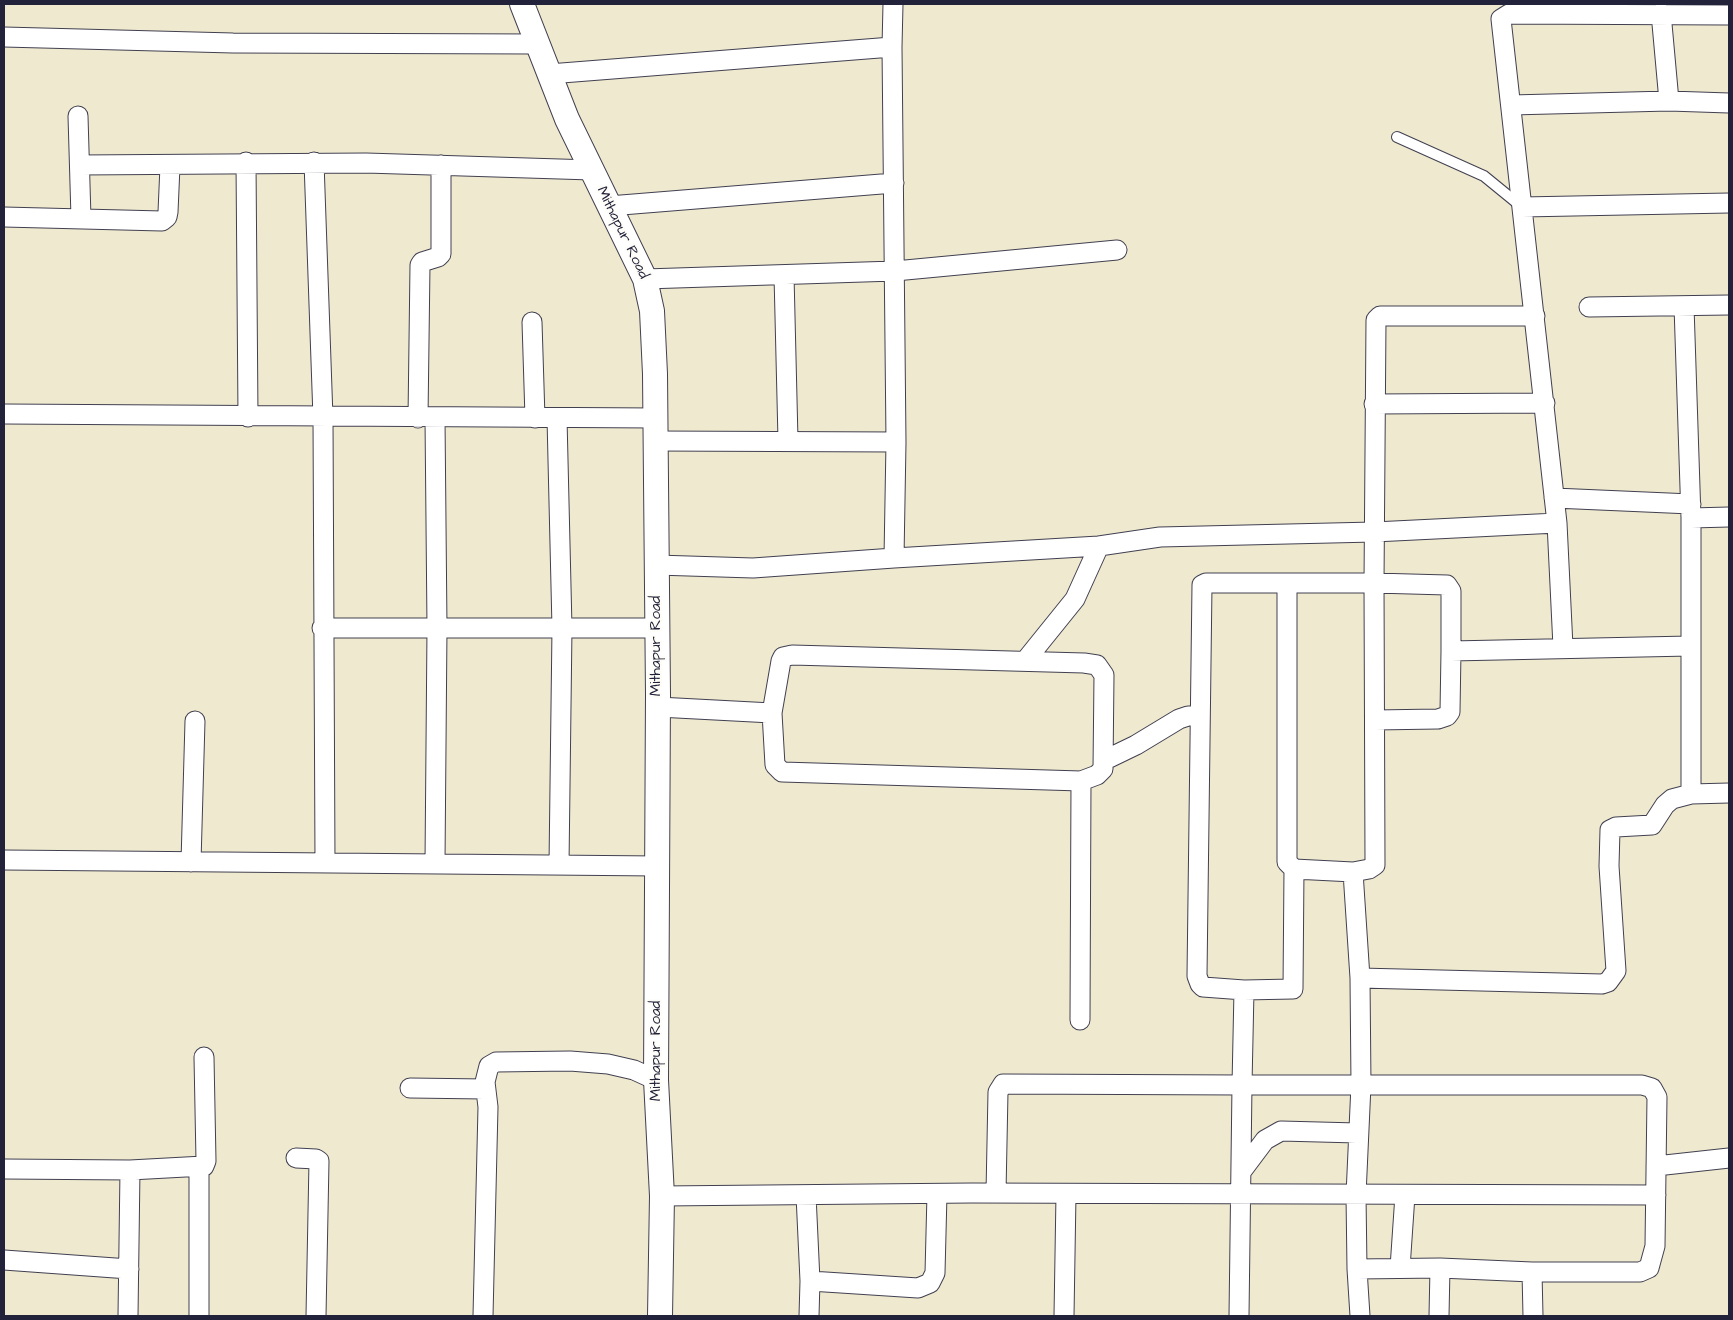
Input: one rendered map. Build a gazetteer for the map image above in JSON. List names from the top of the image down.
{
  "streets": {
    "street": ["Mithapur Road"]
  }
}
